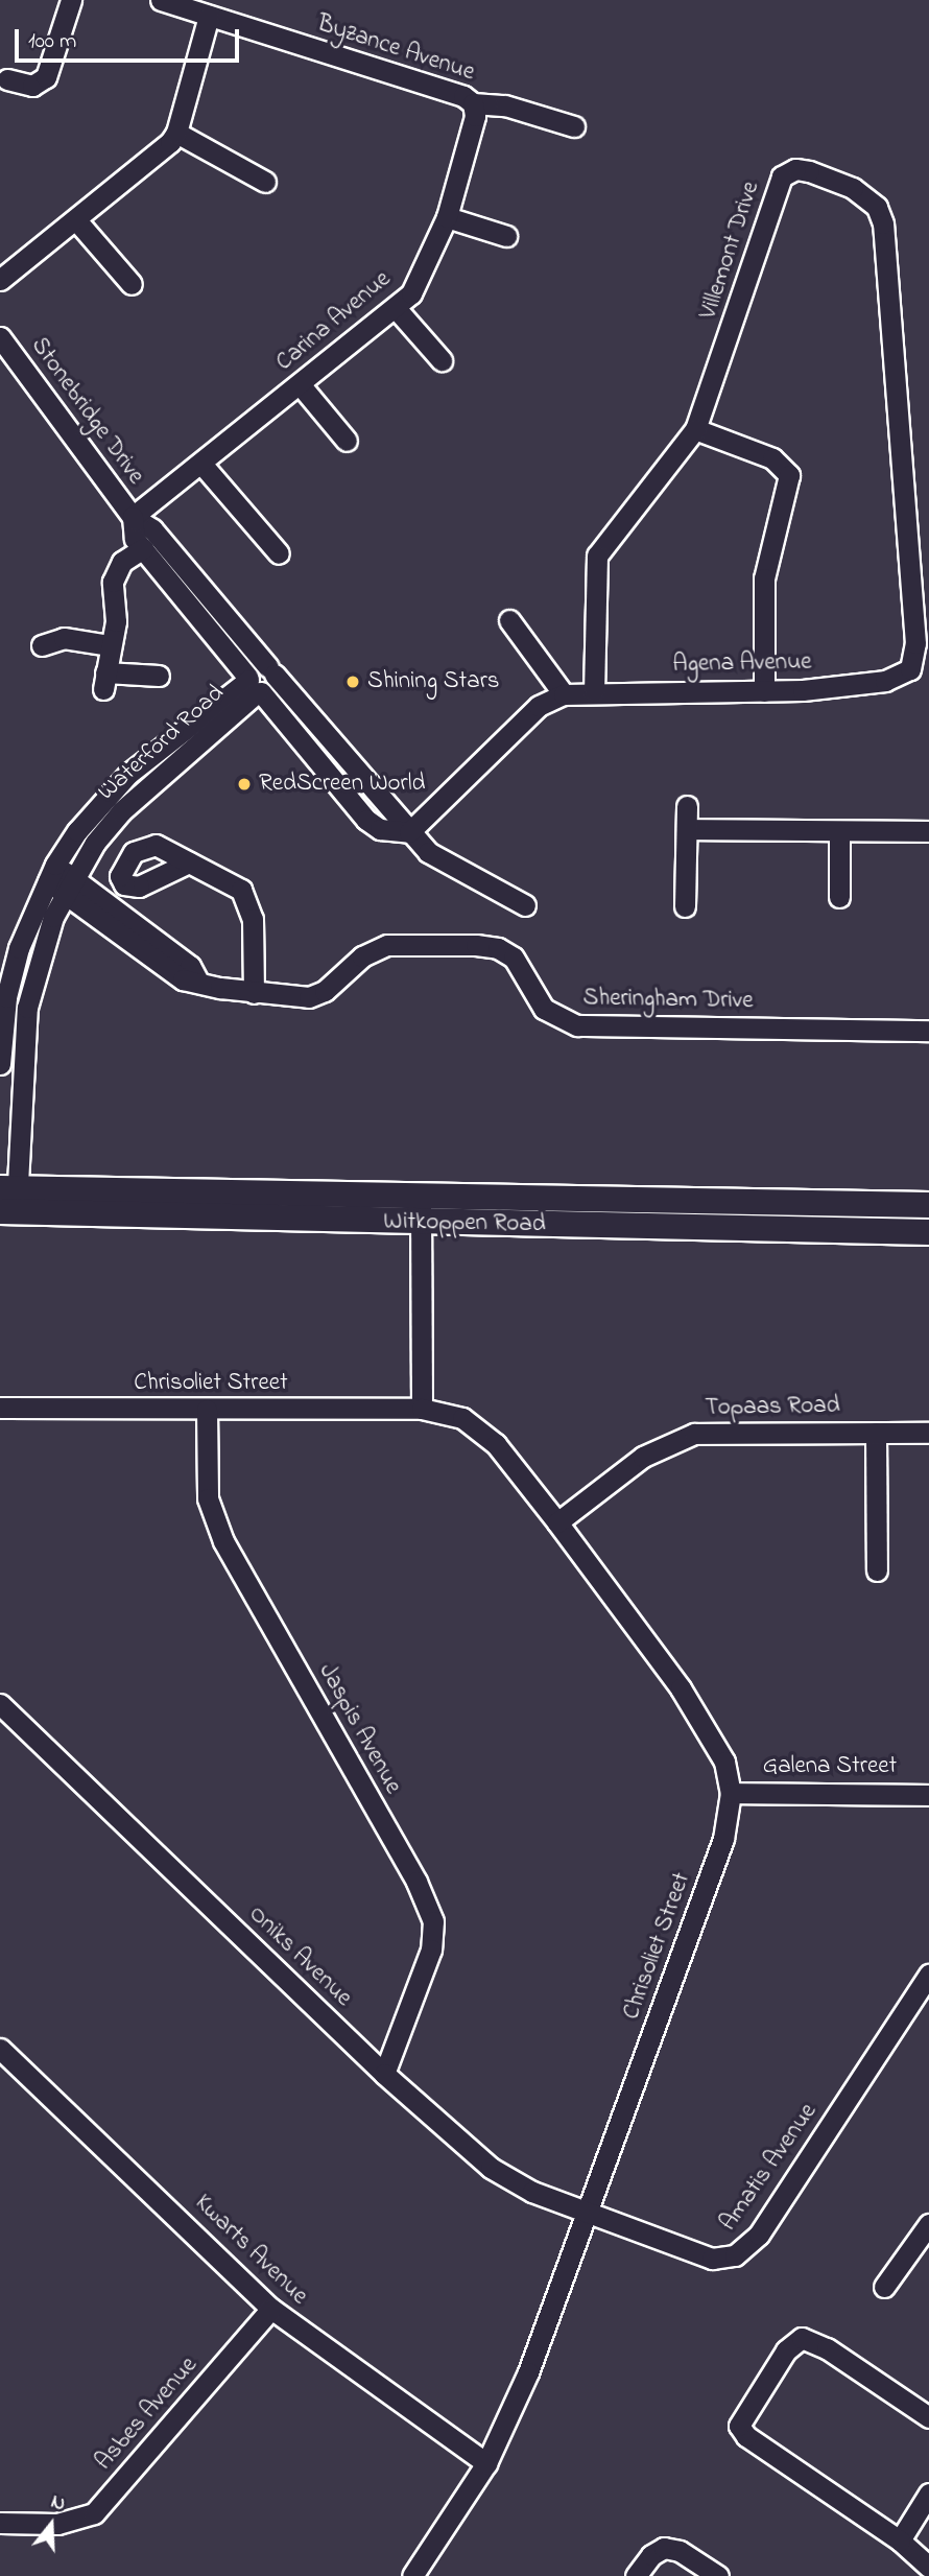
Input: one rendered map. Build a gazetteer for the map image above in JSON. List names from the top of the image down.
{
  "streets": {
    "main road": ["Witkoppen Road"],
    "street": [
      "Byzance Avenue",
      "Villemont Drive",
      "Carina Avenue",
      "Stonebridge Drive",
      "Agena Avenue",
      "Waterford Road",
      "Sheringham Drive",
      "Chrisoliet Street",
      "Topaas Road",
      "Jaspis Avenue",
      "Galena Street",
      "Oniks Avenue",
      "Amatis Avenue",
      "Kwarts Avenue",
      "Asbes Avenue"
    ]
  },
  "crossings": [
    ["Byzance Avenue", "Carina Avenue"],
    ["Villemont Drive", "Agena Avenue"],
    ["Carina Avenue", "Stonebridge Drive"],
    ["Stonebridge Drive", "Agena Avenue"],
    ["Stonebridge Drive", "Waterford Road"],
    ["Waterford Road", "Sheringham Drive"],
    ["Waterford Road", "Witkoppen Road"],
    ["Chrisoliet Street", "Topaas Road"],
    ["Chrisoliet Street", "Jaspis Avenue"],
    ["Chrisoliet Street", "Galena Street"],
    ["Chrisoliet Street", "Oniks Avenue"],
    ["Chrisoliet Street", "Amatis Avenue"],
    ["Chrisoliet Street", "Kwarts Avenue"],
    ["Jaspis Avenue", "Oniks Avenue"],
    ["Oniks Avenue", "Amatis Avenue"],
    ["Kwarts Avenue", "Asbes Avenue"]
  ],
  "places": ["Shining Stars", "RedScreen World"],
  "scale_bar": "100 m",
  "north": "top"
}
